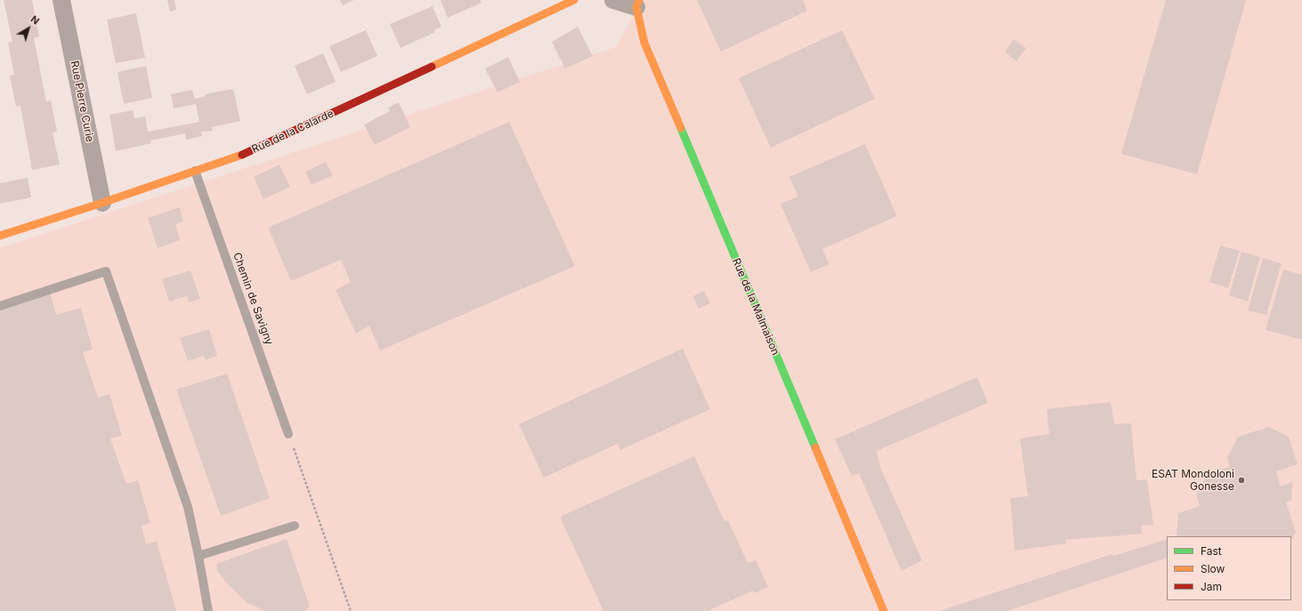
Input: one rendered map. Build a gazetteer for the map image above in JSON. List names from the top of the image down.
{
  "streets": {
    "street": ["Rue Pierre Curie", "Rue de la Calarde", "Rue de la Malmaison"],
    "lane": ["Chemin de Savigny"]
  },
  "crossings": [
    ["Rue Pierre Curie", "Rue de la Calarde"],
    ["Rue de la Calarde", "Chemin de Savigny"]
  ],
  "places": ["ESAT Mondoloni Gonesse"],
  "legend": ["Fast", "Slow", "Jam"],
  "north": "top right"
}
